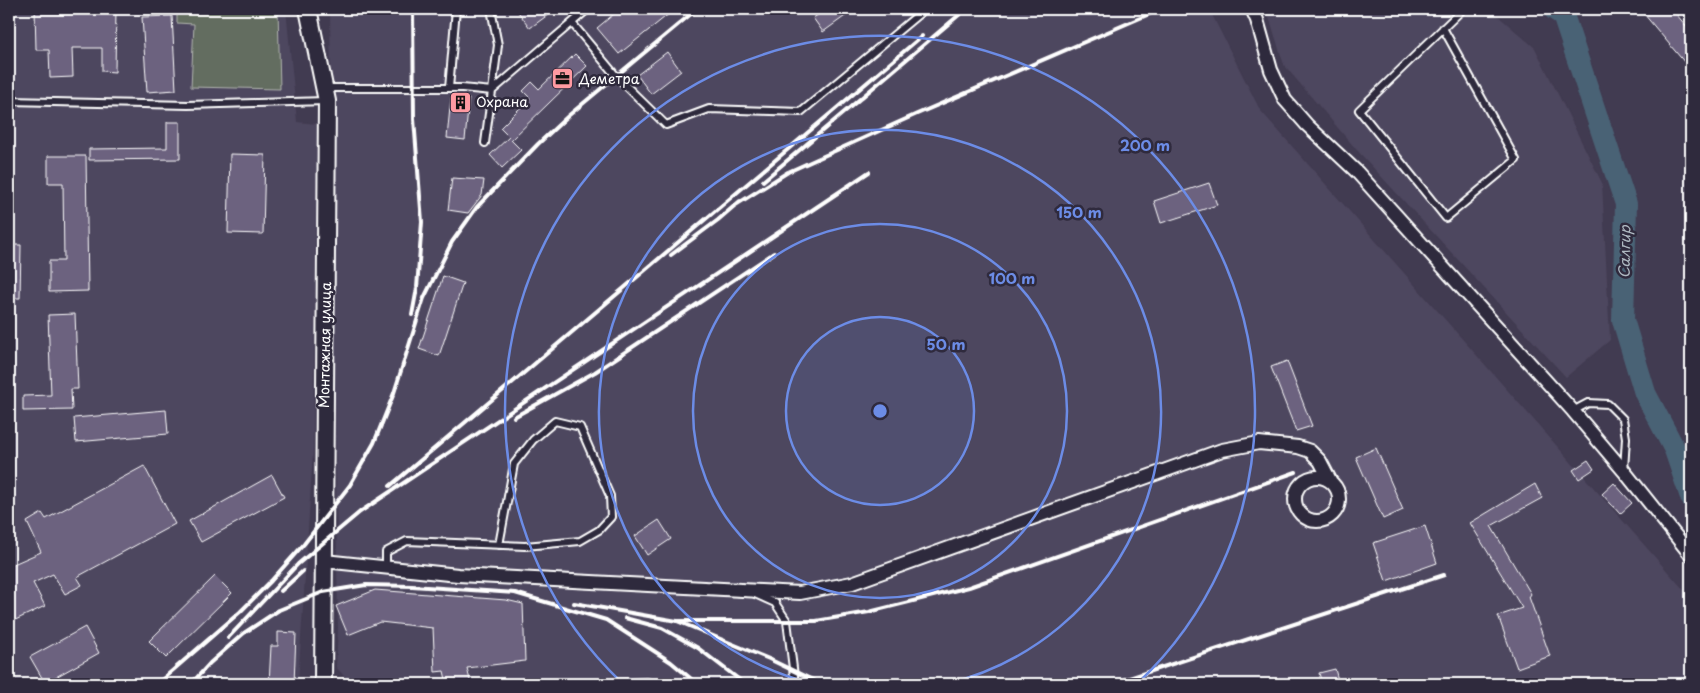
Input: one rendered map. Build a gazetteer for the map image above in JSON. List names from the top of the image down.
{
  "streets": {
    "street": ["Монтажная улица"]
  },
  "water": ["Салгир"],
  "places": {
    "office": ["Деметра"],
    "building": ["Охрана"]
  },
  "rings": [
    "200 m",
    "150 m",
    "100 m",
    "50 m"
  ]
}
